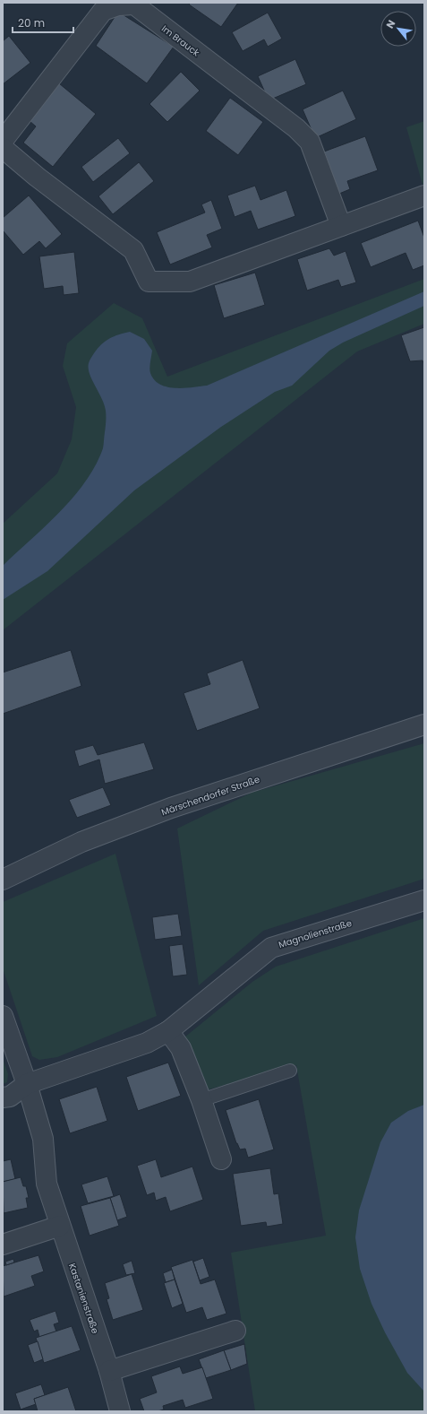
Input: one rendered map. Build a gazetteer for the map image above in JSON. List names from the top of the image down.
{
  "streets": {
    "street": [
      "Im Brauck",
      "Märschendorfer Straße",
      "Magnolienstraße",
      "Kastanienstraße"
    ]
  },
  "crossings": [
    ["Magnolienstraße", "Kastanienstraße"]
  ],
  "scale_bar": "20 m",
  "north": "top left"
}
